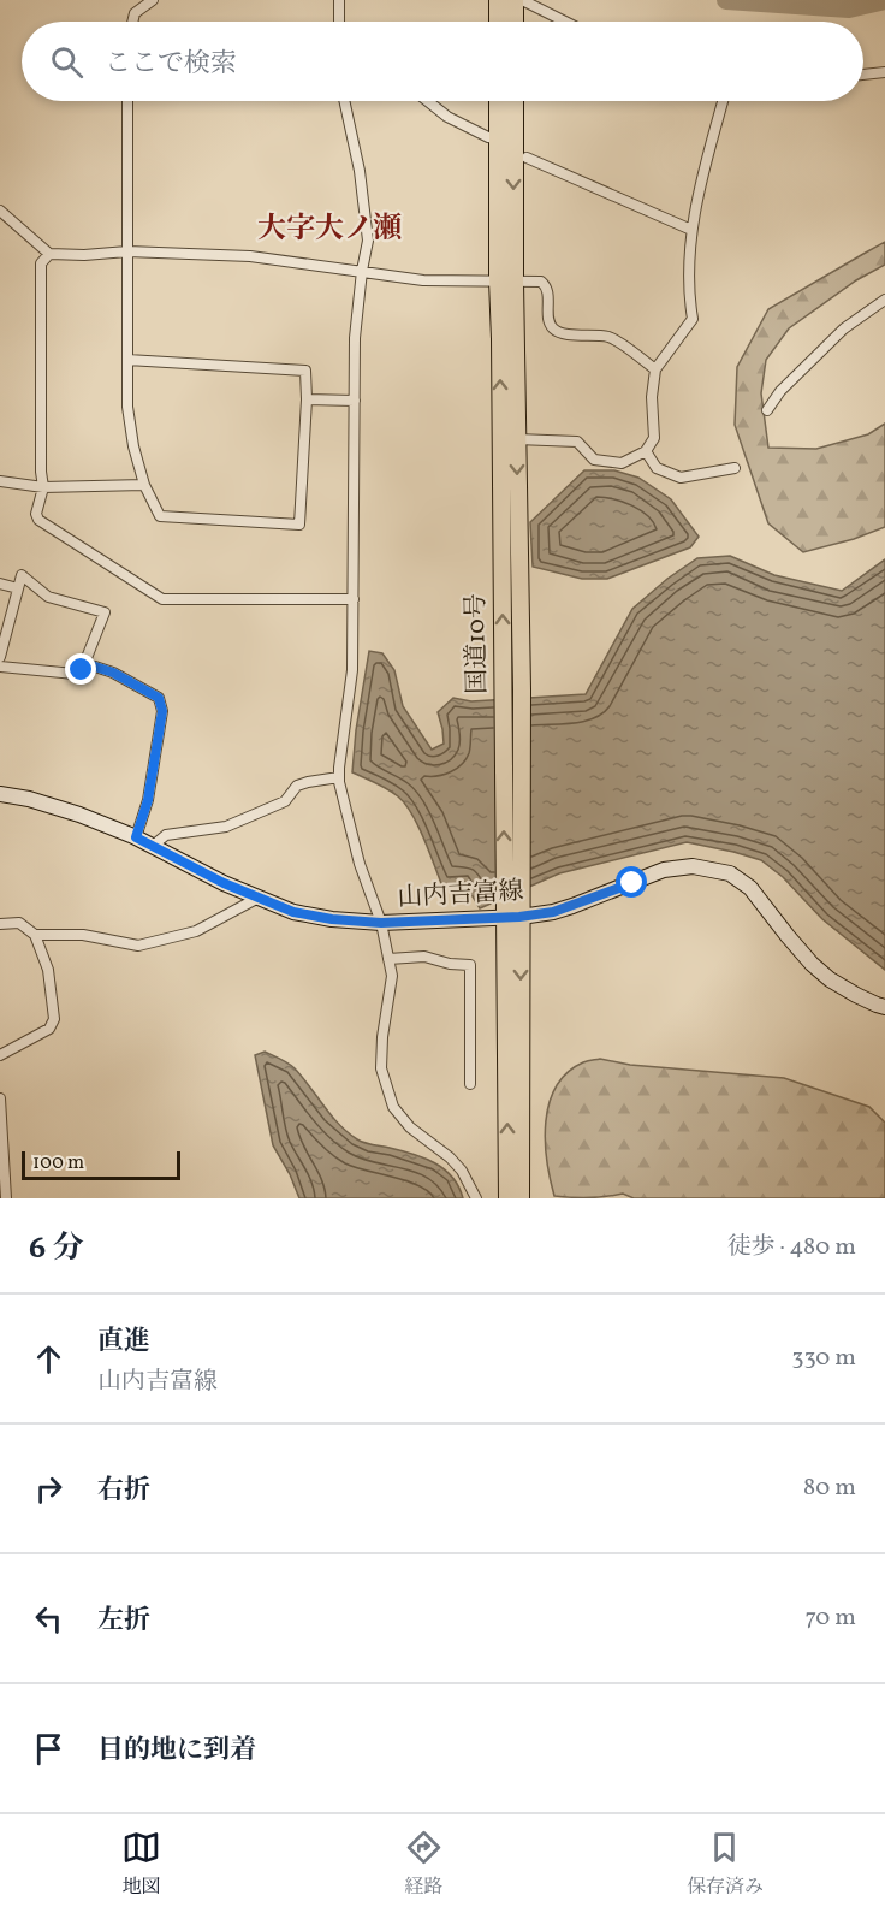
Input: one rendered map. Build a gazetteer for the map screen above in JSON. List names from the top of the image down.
{
  "streets": {
    "highway": ["国道10号"],
    "main road": ["山内吉富線"]
  },
  "crossings": [
    ["国道10号", "山内吉富線"]
  ],
  "districts": ["大字大ノ瀬"],
  "scale_bar": "100 m",
  "page": {
    "search": "ここで検索",
    "scale": "100 m",
    "heading": ["6 分", "徒歩 · 480 m"],
    "list": [
      ["直進", "山内吉富線", "330 m"],
      ["右折", "80 m"],
      ["左折", "70 m"],
      "目的地に到着"
    ],
    "nav": ["地図", "経路", "保存済み"]
  }
}
